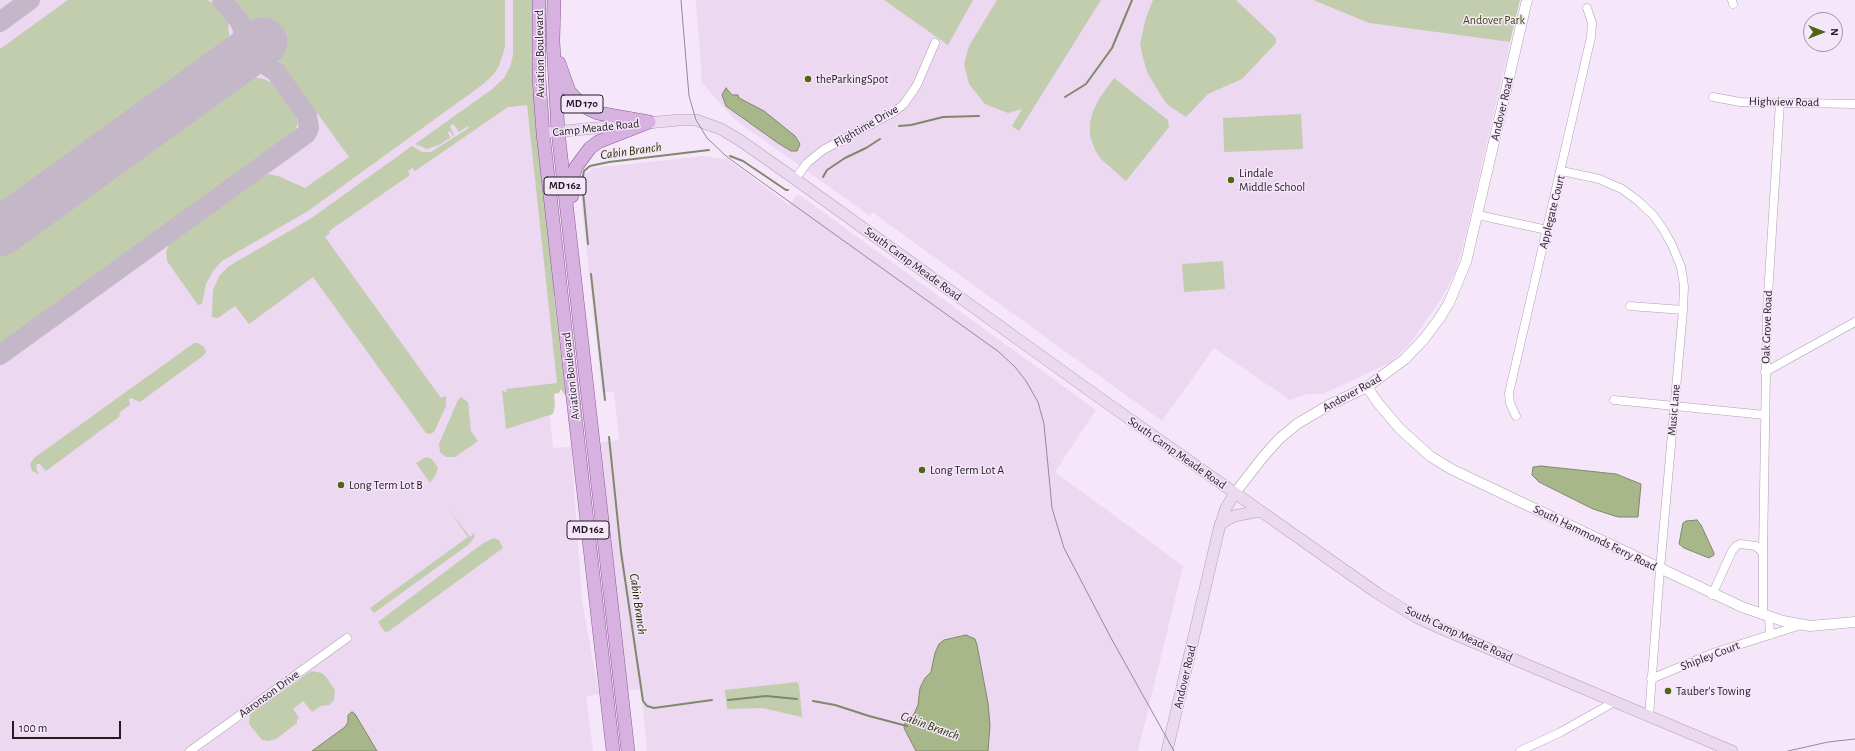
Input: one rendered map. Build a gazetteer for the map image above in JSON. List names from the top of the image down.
{
  "streets": {
    "main road": [
      "Aviation Boulevard",
      "MD 170",
      "Andover Road",
      "Camp Meade Road",
      "MD 162",
      "South Camp Meade Road"
    ],
    "street": [
      "Highview Road",
      "Flightime Drive",
      "Applegate Court",
      "Oak Grove Road",
      "Music Lane",
      "South Hammonds Ferry Road",
      "Shipley Court",
      "Aaronson Drive"
    ]
  },
  "crossings": [
    ["Aviation Boulevard", "MD 170"],
    ["Aviation Boulevard", "Camp Meade Road"],
    ["Highview Road", "Oak Grove Road"],
    ["MD 170", "Camp Meade Road"],
    ["MD 170", "South Camp Meade Road"],
    ["Andover Road", "South Camp Meade Road"],
    ["Andover Road", "South Hammonds Ferry Road"],
    ["Flightime Drive", "South Camp Meade Road"],
    ["Camp Meade Road", "South Camp Meade Road"],
    ["Applegate Court", "Music Lane"],
    ["South Camp Meade Road", "Music Lane"],
    ["Oak Grove Road", "South Hammonds Ferry Road"],
    ["Music Lane", "South Hammonds Ferry Road"],
    ["Music Lane", "Shipley Court"],
    ["South Hammonds Ferry Road", "Shipley Court"]
  ],
  "water": ["Cabin Branch"],
  "parks": ["Andover Park"],
  "places": [
    "theParkingSpot",
    "Lindale Middle School",
    "Long Term Lot A",
    "Long Term Lot B",
    "Tauber's Towing"
  ],
  "scale_bar": "100 m",
  "north": "right"
}
